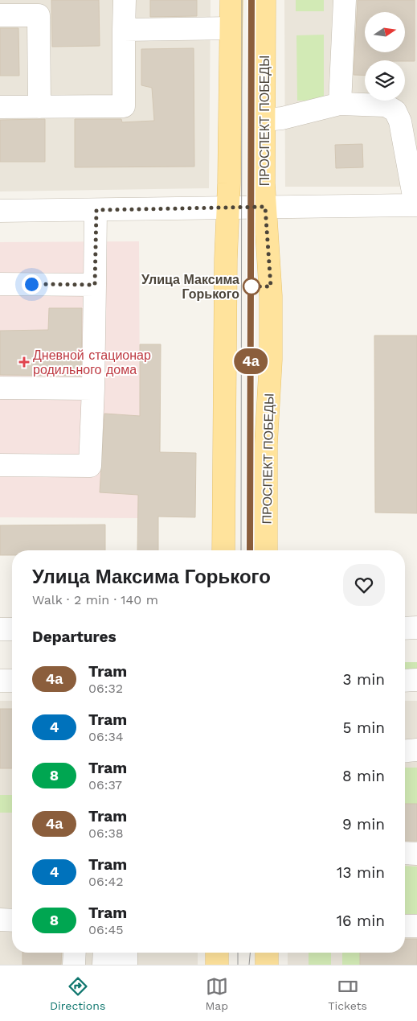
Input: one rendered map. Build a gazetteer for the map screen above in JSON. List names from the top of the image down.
{
  "streets": {
    "main road": ["ПРОСПЕКТ ПОБЕДЫ"]
  },
  "places": {
    "other": ["Улица Максима Горького"],
    "health": ["Дневной стационар родильного дома"]
  },
  "lines": ["tram line 4а"],
  "north": "right",
  "page": {
    "on_map": "4а",
    "heading": [
      ["Улица Максима Горького", "Walk · 2 min · 140 m"],
      "Departures"
    ],
    "list": [
      {
        "mark": "4а",
        "name": "Tram",
        "note": "06:32",
        "value": "3 min"
      },
      {
        "mark": "4",
        "name": "Tram",
        "note": "06:34",
        "value": "5 min"
      },
      {
        "mark": "8",
        "name": "Tram",
        "note": "06:37",
        "value": "8 min"
      },
      {
        "mark": "4а",
        "name": "Tram",
        "note": "06:38",
        "value": "9 min"
      },
      {
        "mark": "4",
        "name": "Tram",
        "note": "06:42",
        "value": "13 min"
      },
      {
        "mark": "8",
        "name": "Tram",
        "note": "06:45",
        "value": "16 min"
      }
    ],
    "tabs": ["Directions", "Map", "Tickets"]
  }
}
